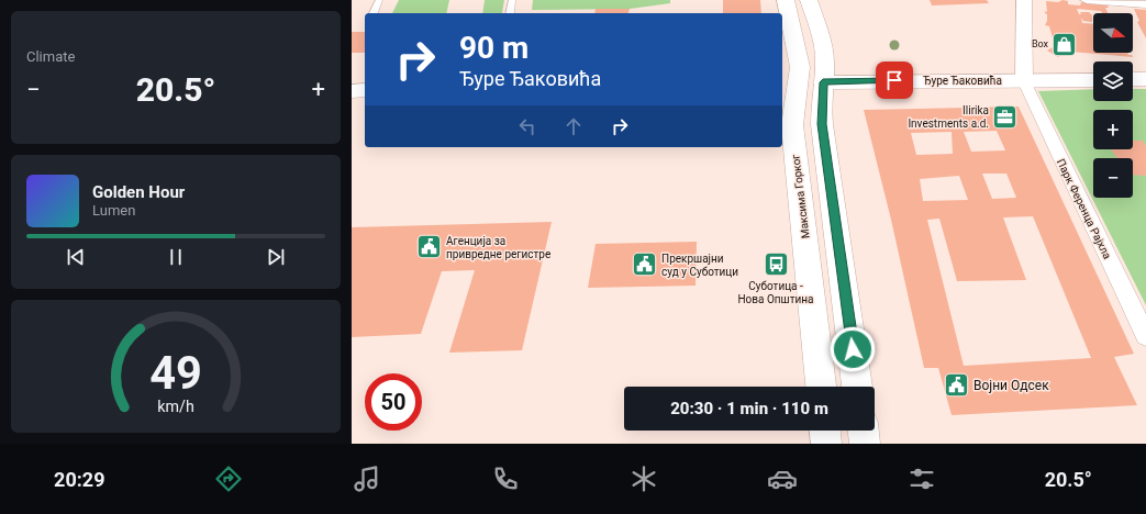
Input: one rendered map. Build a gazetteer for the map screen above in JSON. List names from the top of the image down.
{
  "streets": {
    "main road": ["Ђуре Ђаковића", "Максима Горког"],
    "street": ["Парк Ференца Рајхла"]
  },
  "crossings": [
    ["Ђуре Ђаковића", "Максима Горког"],
    ["Ђуре Ђаковића", "Парк Ференца Рајхла"]
  ],
  "places": {
    "shop": ["Box"],
    "office": ["Ilirika Investments a.d."],
    "public building": ["Агенција за привредне регистре", "Прекршајни суд у Суботици", "Војни Одсек"],
    "bus stop": ["Суботица - Нова Општина"]
  },
  "north": "right",
  "page": {
    "tile": "Climate",
    "map_buttons": ["+", "−"],
    "turn": ["90 m", "Ђуре Ђаковића"],
    "heat": ["−", "20.5°", "+"],
    "song": ["Golden Hour", "Lumen"],
    "limit": "50",
    "trip": "20:30 · 1 min · 110 m",
    "tabs": ["20:29", "20.5°"],
    "gauge": ["49", "km/h"]
  }
}
